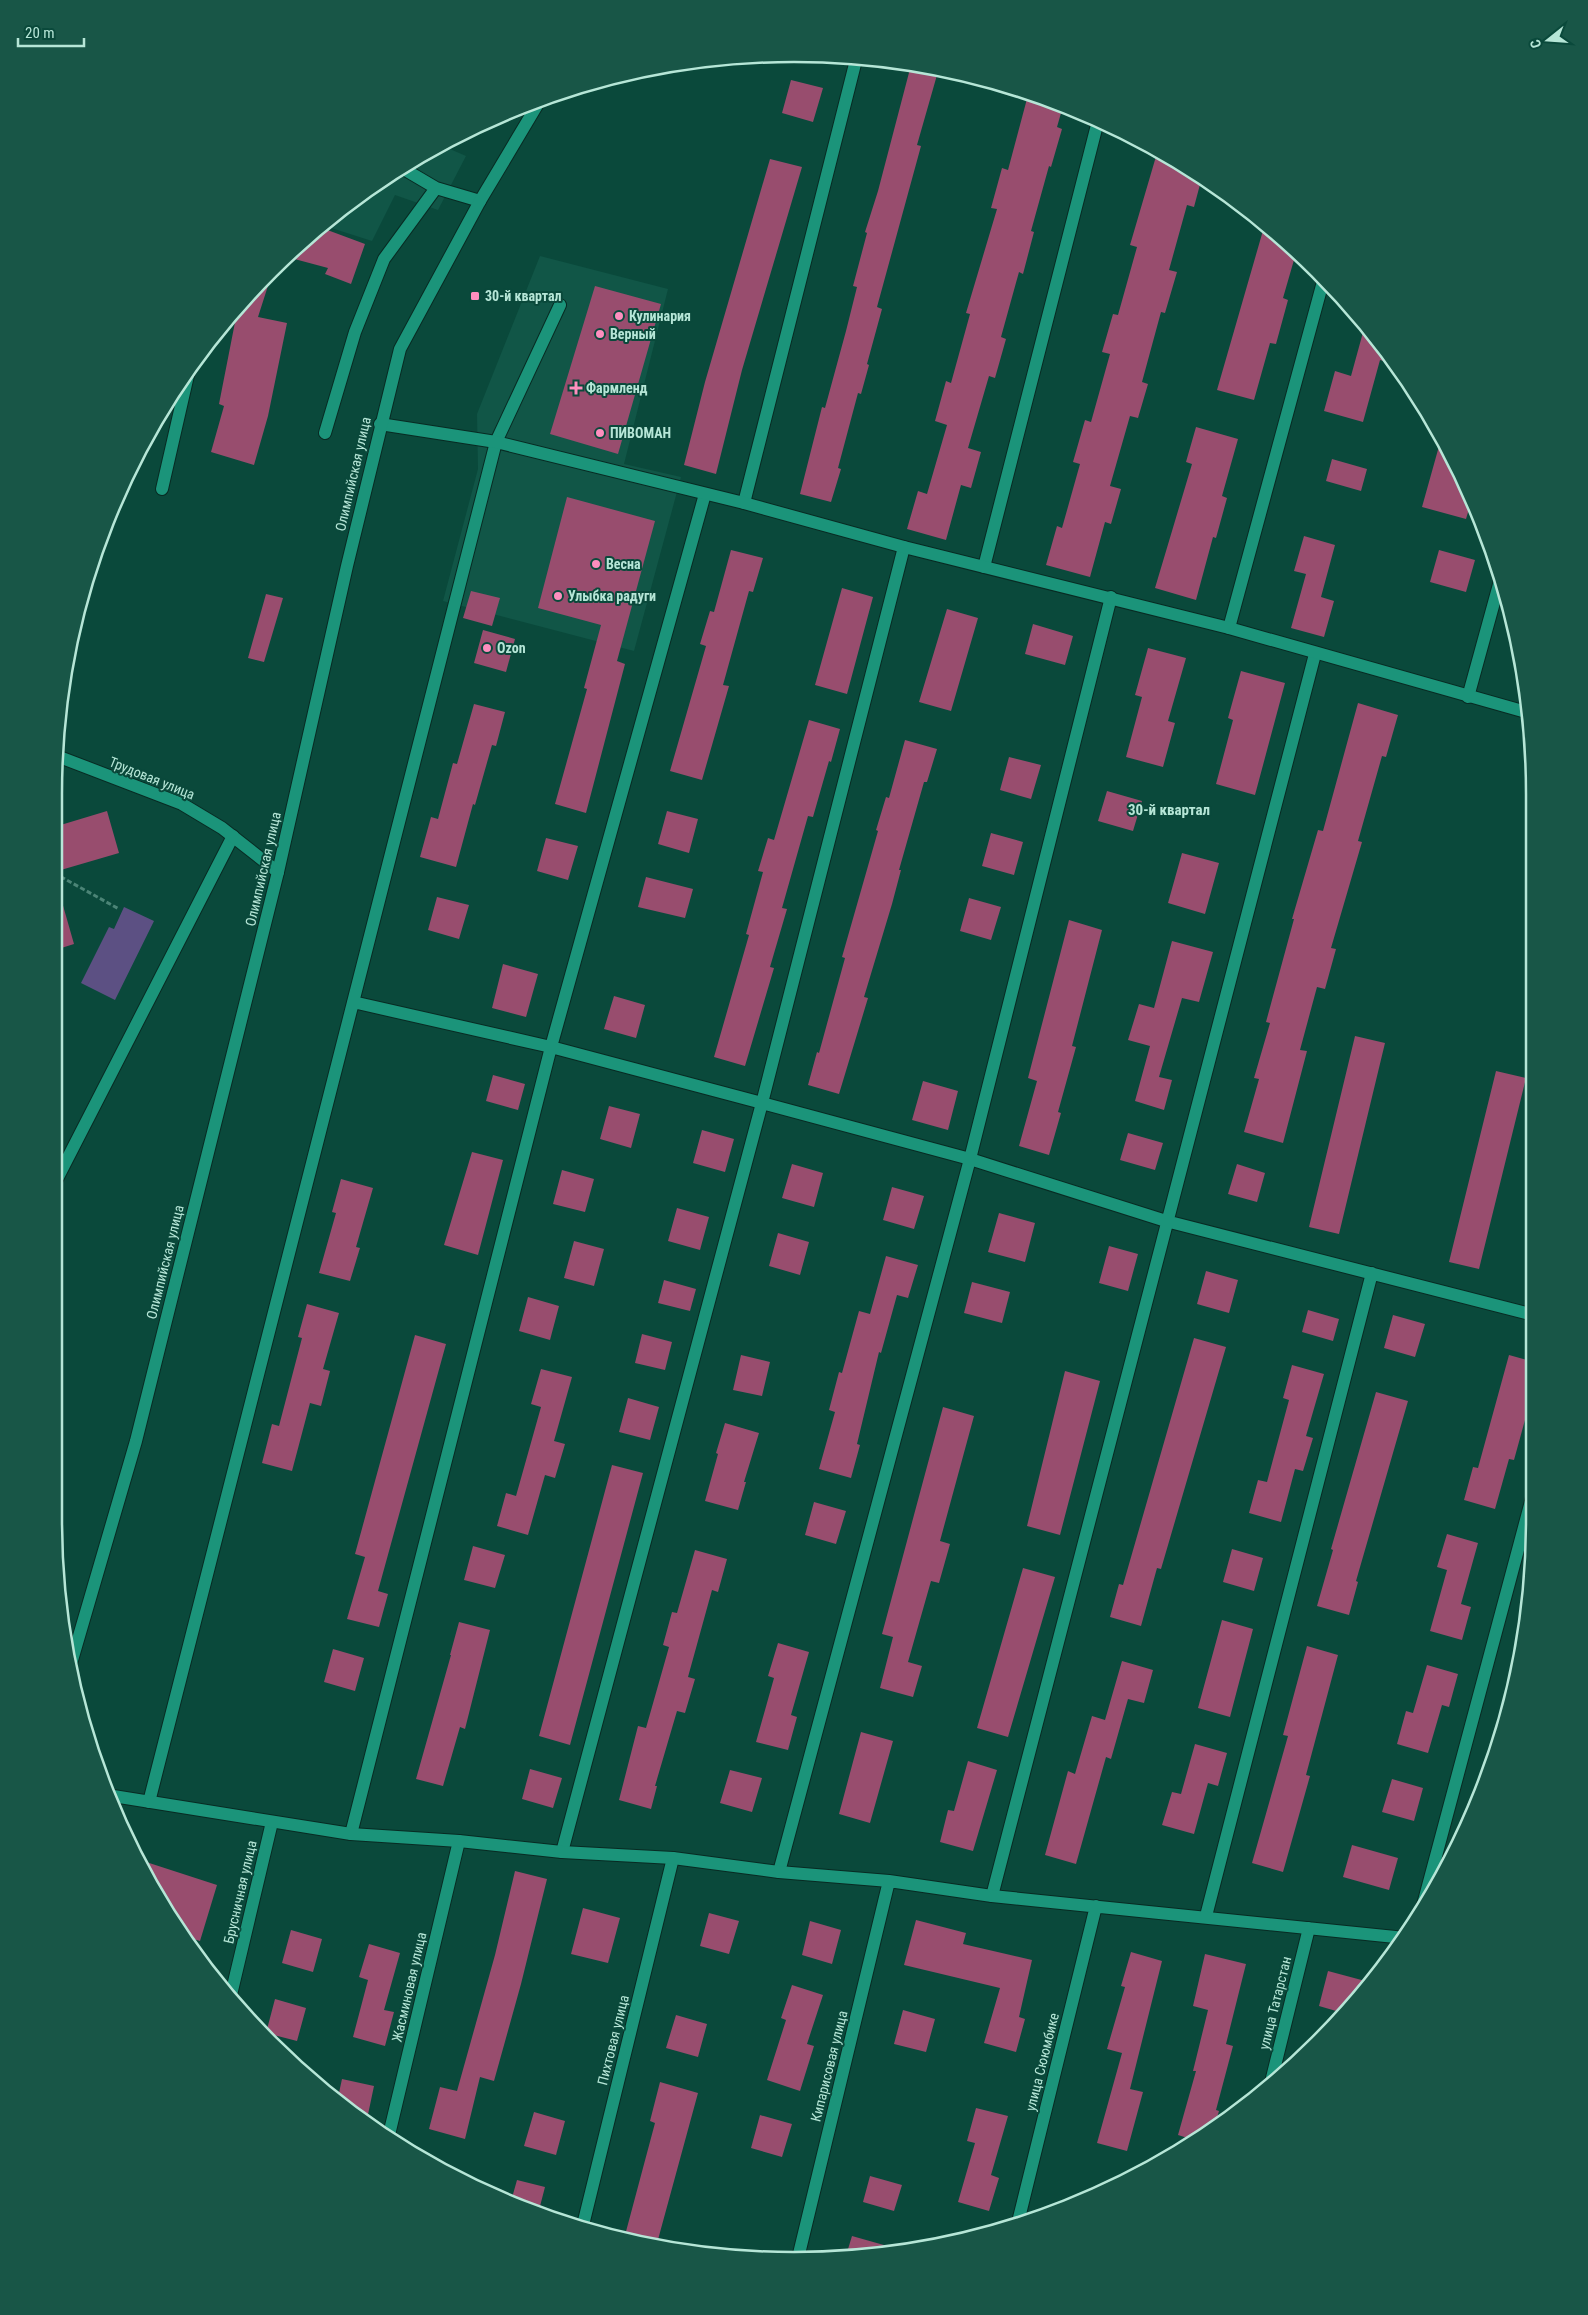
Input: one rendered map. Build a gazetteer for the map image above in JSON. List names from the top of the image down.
{
  "streets": {
    "street": [
      "Олимпийская улица",
      "Трудовая улица",
      "Брусничная улица",
      "Жасминовая улица",
      "улица Татарстан",
      "Пихтовая улица",
      "улица Сююмбике",
      "Кипарисовая улица"
    ]
  },
  "crossings": [
    ["Олимпийская улица", "Трудовая улица"]
  ],
  "districts": ["30-й квартал"],
  "places": {
    "transit": ["30-й квартал"],
    "other": [
      "Кулинария",
      "Верный",
      "ПИВОМАН",
      "Весна",
      "Улыбка радуги",
      "Ozon"
    ],
    "health": ["Фармленд"]
  },
  "scale_bar": "20 m",
  "north": "left"
}
